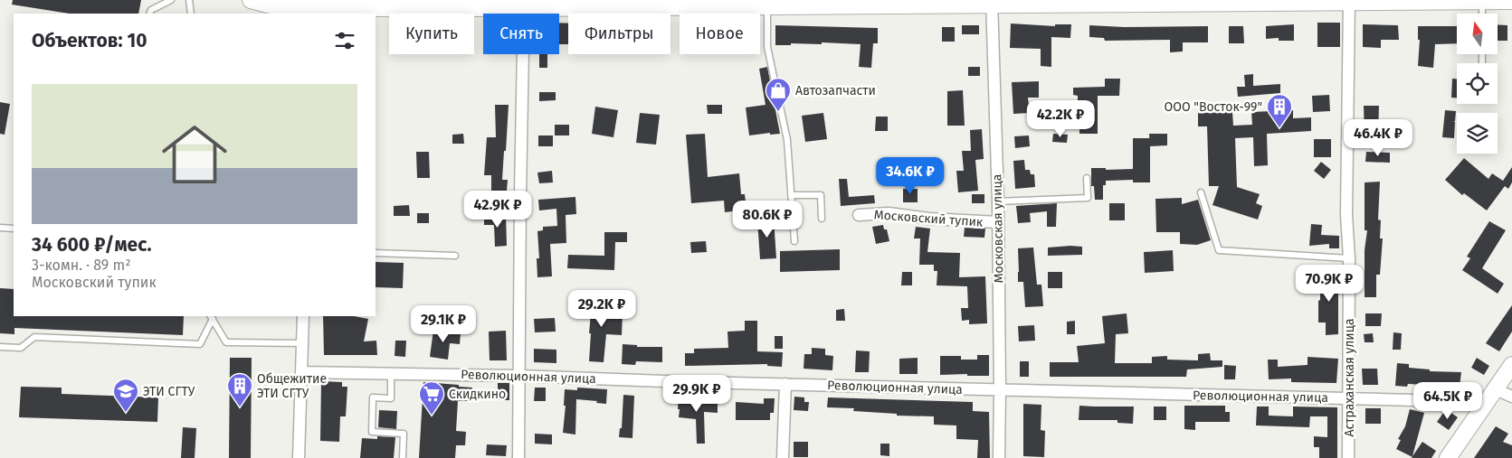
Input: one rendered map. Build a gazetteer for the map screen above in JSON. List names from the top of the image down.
{
  "streets": {
    "street": [
      "Московский тупик",
      "Московская улица",
      "Революционная улица",
      "Астраханская улица"
    ]
  },
  "crossings": [
    ["Московский тупик", "Московская улица"],
    ["Московская улица", "Революционная улица"],
    ["Революционная улица", "Астраханская улица"]
  ],
  "places": {
    "shop": ["Автозапчасти"],
    "building": ["ООО \"Восток-99\"", "Общежитие ЭТИ СГТУ"],
    "school or university": ["ЭТИ СГТУ"],
    "supermarket": ["Скидкино"]
  },
  "north": "top",
  "page": {
    "chip": [
      "Купить",
      "Снять",
      "Фильтры",
      "Новое"
    ],
    "heading": "Объектов: 10",
    "list": [
      {
        "name": "34 600 ₽/мес.",
        "note": "3-комн. · 89 m² · Московский тупик"
      }
    ],
    "price": [
      "42.2K ₽",
      "46.4K ₽",
      "34.6K ₽",
      "42.9K ₽",
      "80.6K ₽",
      "70.9K ₽",
      "29.2K ₽",
      "29.1K ₽",
      "29.9K ₽",
      "64.5K ₽"
    ]
  }
}
